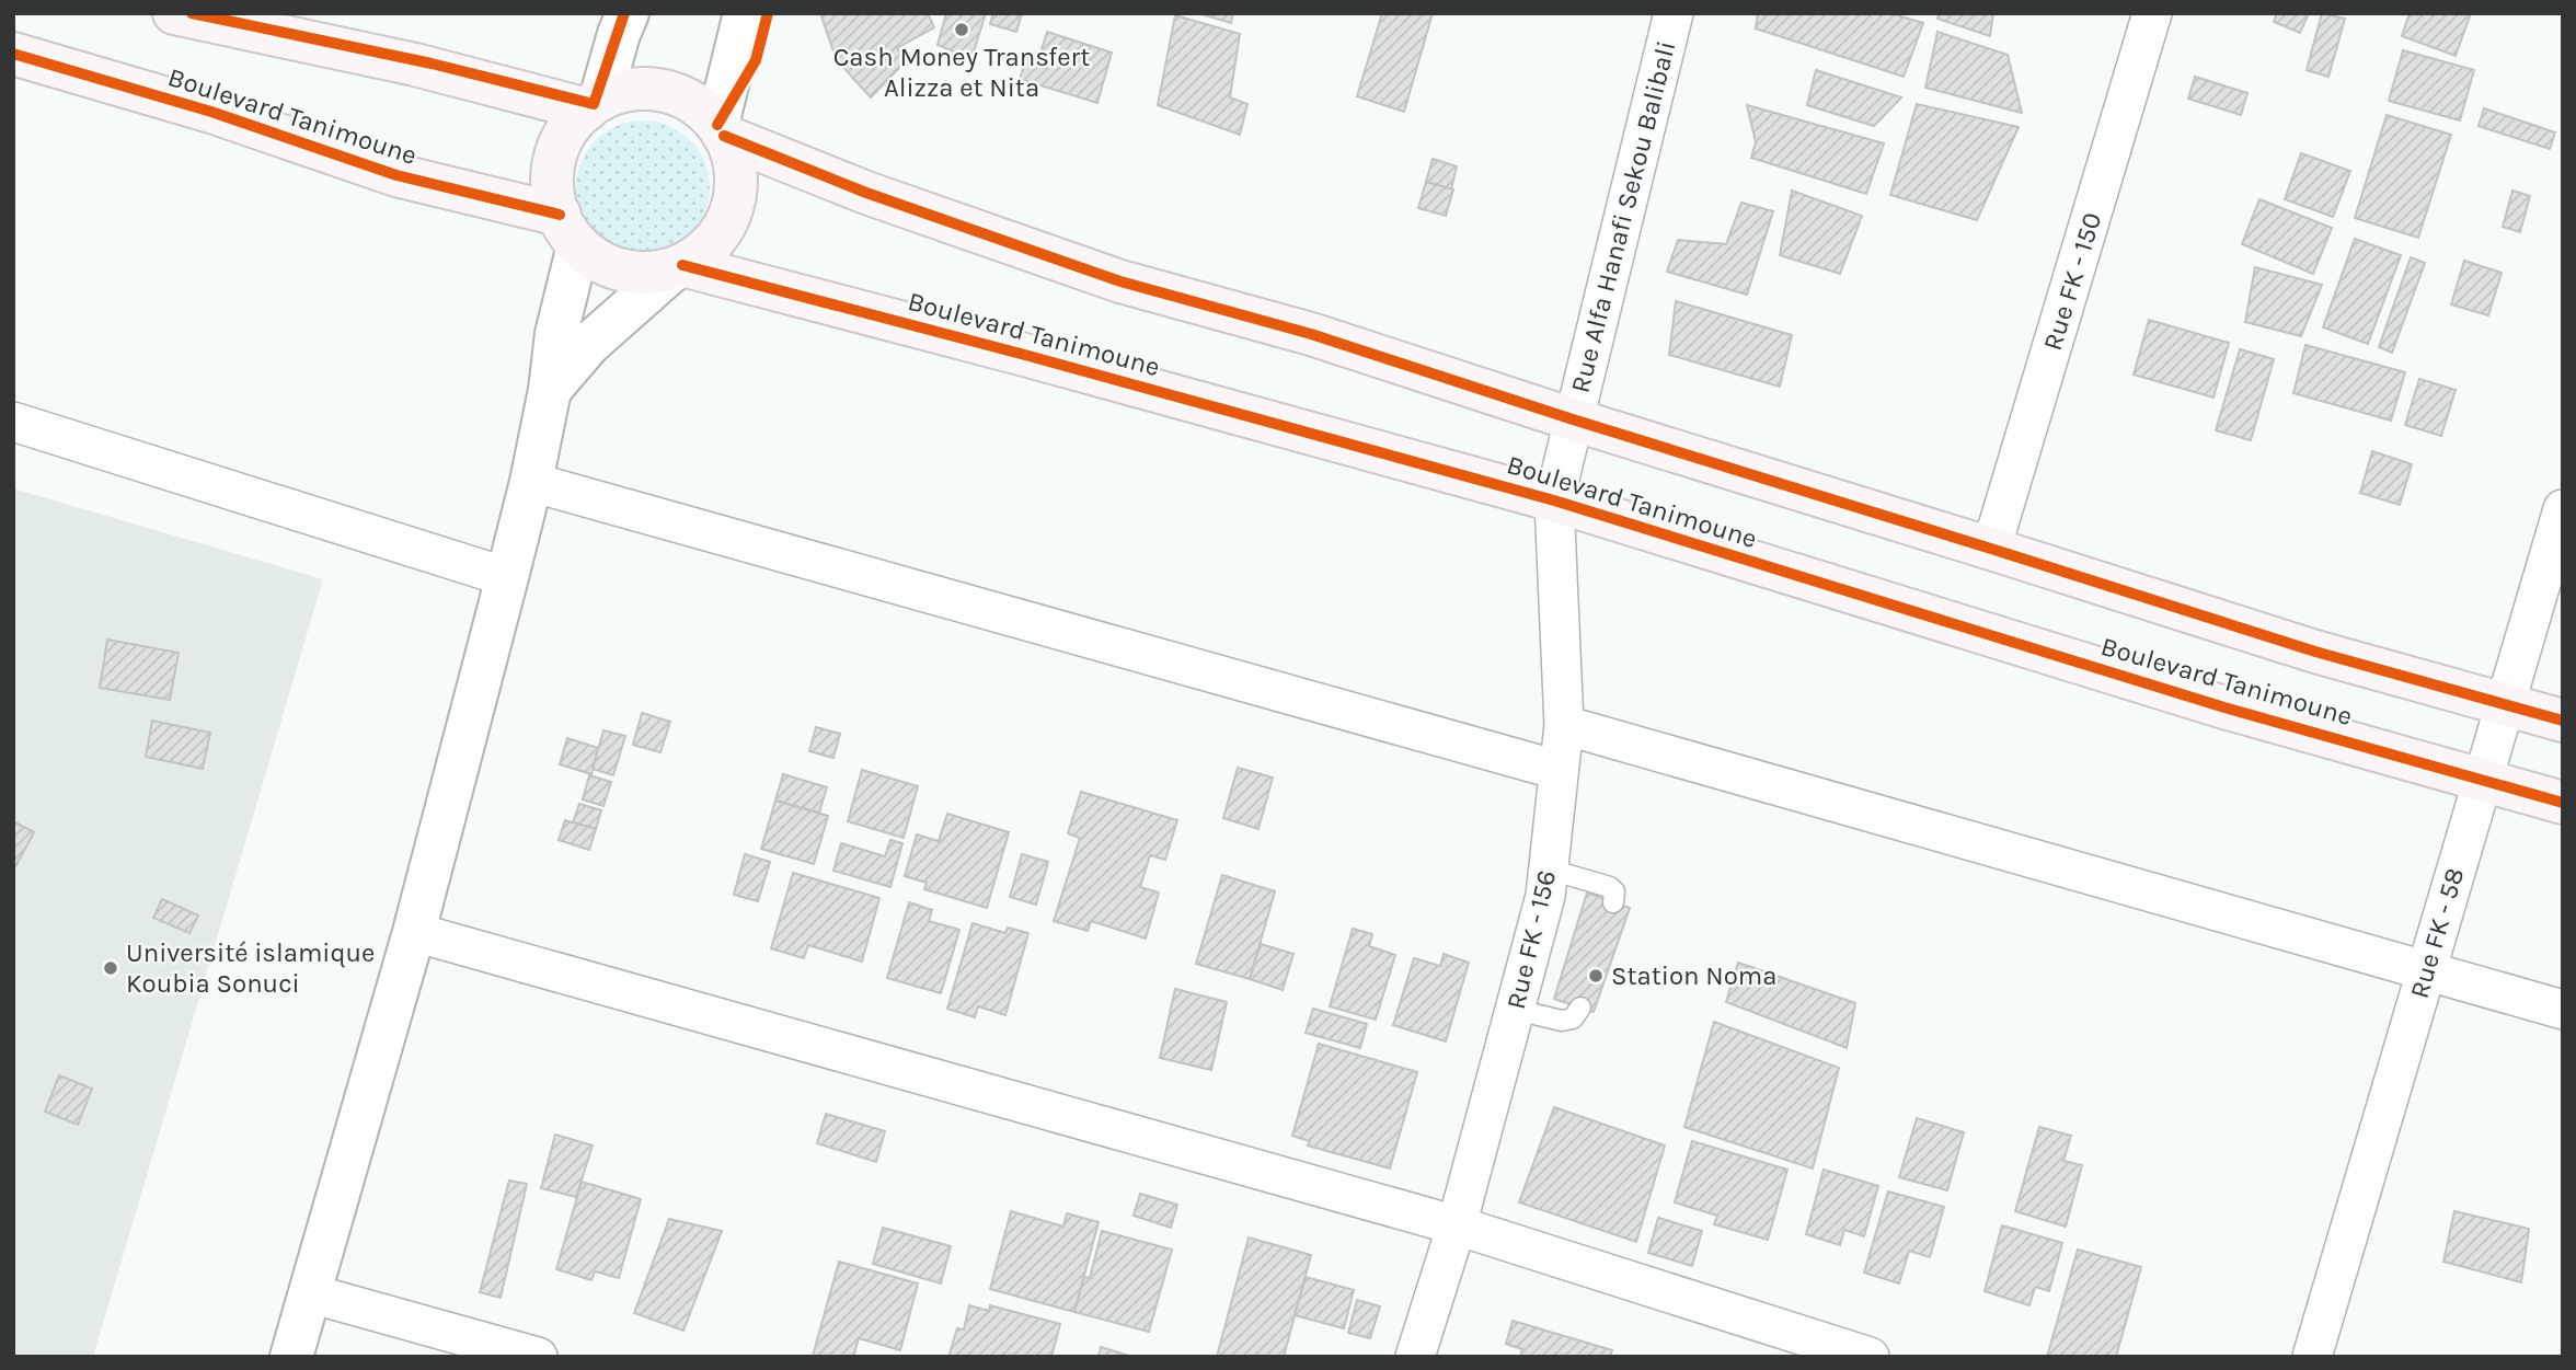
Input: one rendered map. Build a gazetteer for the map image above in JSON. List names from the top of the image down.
{
  "streets": {
    "main road": ["Boulevard Tanimoune"],
    "street": [
      "Rue Alfa Hanafi Sekou Balibali",
      "Rue FK - 150",
      "Rue FK - 58",
      "Rue FK - 156"
    ]
  },
  "crossings": [
    ["Boulevard Tanimoune", "Rue Alfa Hanafi Sekou Balibali"],
    ["Boulevard Tanimoune", "Rue FK - 150"],
    ["Boulevard Tanimoune", "Rue FK - 58"],
    ["Boulevard Tanimoune", "Rue FK - 156"],
    ["Rue Alfa Hanafi Sekou Balibali", "Rue FK - 156"]
  ],
  "places": ["Cash Money Transfert Alizza et Nita", "Université islamique Koubia Sonuci", "Station Noma"]
}
